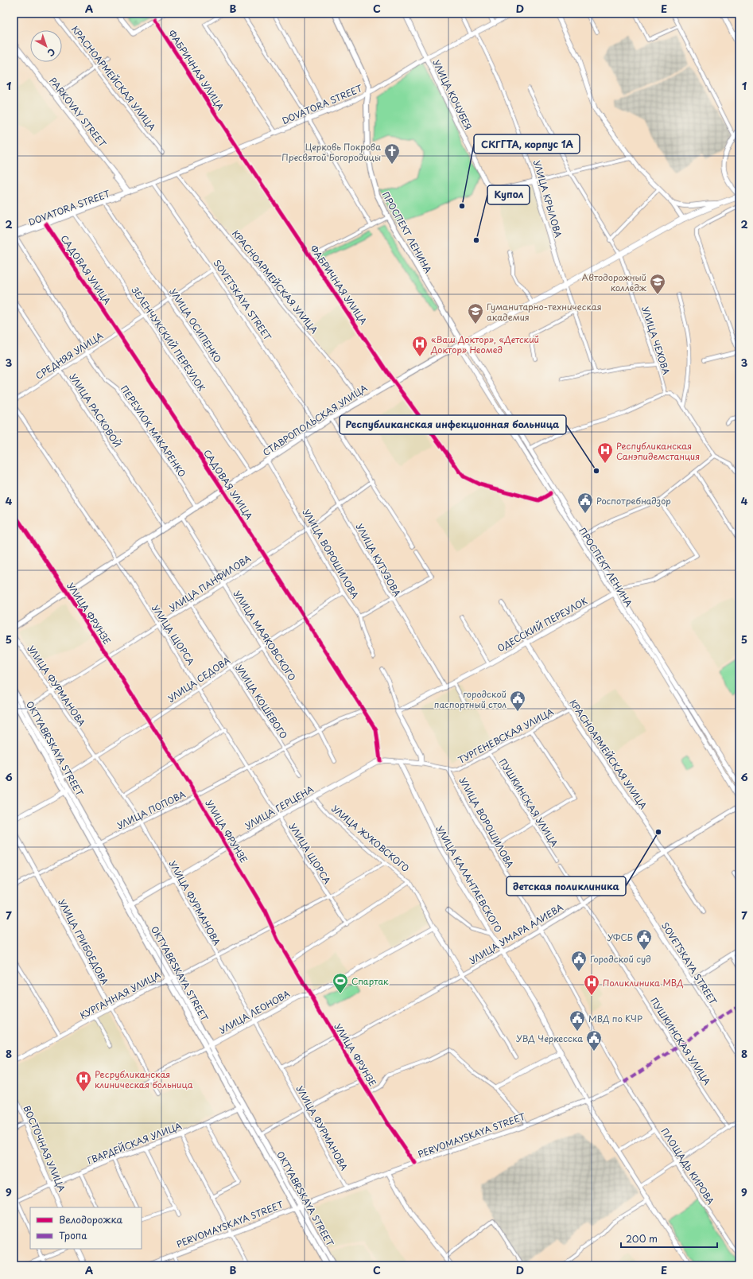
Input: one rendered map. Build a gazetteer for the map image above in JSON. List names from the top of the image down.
{
  "streets": {
    "highway": ["СТАВРОПОЛЬСКАЯ УЛИЦА"],
    "main road": ["ПРОСПЕКТ ЛЕНИНА", "OKTYABRSKAYA STREET"],
    "street": [
      "ФАБРИЧНАЯ УЛИЦА",
      "КРАСНОАРМЕЙСКАЯ УЛИЦА",
      "УЛИЦА КОЧУБЕЯ",
      "DOVATORA STREET",
      "PARKOVAY STREET",
      "УЛИЦА КРЫЛОВА",
      "САДОВАЯ УЛИЦА",
      "SOVETSKAYA STREET",
      "УЛИЦА ОСИПЕНКО",
      "ЗЕЛЕНЧУКСКИЙ ПЕРЕУЛОК",
      "УЛИЦА ЧЕХОВА",
      "СРЕДНЯЯ УЛИЦА",
      "УЛИЦА РАСКОВОЙ",
      "ПЕРЕУЛОК МАКАРЕНКО",
      "УЛИЦА ВОРОШИЛОВА",
      "УЛИЦА КУТУЗОВА",
      "УЛИЦА ПАНФИЛОВА",
      "УЛИЦА ФРУНЗЕ",
      "ОДЕССКИЙ ПЕРЕУЛОК",
      "УЛИЦА ЩОРСА",
      "УЛИЦА МАЯКОВСКОГО",
      "УЛИЦА СЕДОВА",
      "УЛИЦА ФУРМАНОВА",
      "УЛИЦА КОШЕВОГО",
      "ТУРГЕНЕВСКАЯ УЛИЦА",
      "ПУШКИНСКАЯ УЛИЦА",
      "УЛИЦА ГЕРЦЕНА",
      "УЛИЦА ПОПОВА",
      "УЛИЦА ЖУКОВСКОГО",
      "УЛИЦА КАЛАНТАЕВСКОГО",
      "УЛИЦА УМАРА АЛИЕВА",
      "УЛИЦА ГРИБОЕДОВА",
      "КУРГАННАЯ УЛИЦА",
      "УЛИЦА ЛЕОНОВА",
      "PERVOMAYSKAYA STREET",
      "ГВАРДЕЙСКАЯ УЛИЦА",
      "ВОСТОЧНАЯ УЛИЦА",
      "ПЛОЩАДЬ КИРОВА"
    ]
  },
  "crossings": [
    ["ФАБРИЧНАЯ УЛИЦА", "DOVATORA STREET"],
    ["ФАБРИЧНАЯ УЛИЦА", "ПРОСПЕКТ ЛЕНИНА"],
    ["ФАБРИЧНАЯ УЛИЦА", "СТАВРОПОЛЬСКАЯ УЛИЦА"],
    ["КРАСНОАРМЕЙСКАЯ УЛИЦА", "DOVATORA STREET"],
    ["КРАСНОАРМЕЙСКАЯ УЛИЦА", "СТАВРОПОЛЬСКАЯ УЛИЦА"],
    ["КРАСНОАРМЕЙСКАЯ УЛИЦА", "ОДЕССКИЙ ПЕРЕУЛОК"],
    ["КРАСНОАРМЕЙСКАЯ УЛИЦА", "ТУРГЕНЕВСКАЯ УЛИЦА"],
    ["КРАСНОАРМЕЙСКАЯ УЛИЦА", "УЛИЦА УМАРА АЛИЕВА"],
    ["УЛИЦА КОЧУБЕЯ", "DOVATORA STREET"],
    ["УЛИЦА КОЧУБЕЯ", "УЛИЦА КРЫЛОВА"],
    ["DOVATORA STREET", "PARKOVAY STREET"],
    ["DOVATORA STREET", "УЛИЦА КРЫЛОВА"],
    ["DOVATORA STREET", "ПРОСПЕКТ ЛЕНИНА"],
    ["DOVATORA STREET", "САДОВАЯ УЛИЦА"],
    ["DOVATORA STREET", "SOVETSKAYA STREET"],
    ["DOVATORA STREET", "УЛИЦА ОСИПЕНКО"],
    ["DOVATORA STREET", "ЗЕЛЕНЧУКСКИЙ ПЕРЕУЛОК"],
    ["DOVATORA STREET", "ПЕРЕУЛОК МАКАРЕНКО"],
    ["УЛИЦА КРЫЛОВА", "СТАВРОПОЛЬСКАЯ УЛИЦА"],
    ["ПРОСПЕКТ ЛЕНИНА", "СТАВРОПОЛЬСКАЯ УЛИЦА"],
    ["ПРОСПЕКТ ЛЕНИНА", "ОДЕССКИЙ ПЕРЕУЛОК"],
    ["САДОВАЯ УЛИЦА", "СРЕДНЯЯ УЛИЦА"],
    ["САДОВАЯ УЛИЦА", "СТАВРОПОЛЬСКАЯ УЛИЦА"],
    ["САДОВАЯ УЛИЦА", "УЛИЦА ПАНФИЛОВА"],
    ["САДОВАЯ УЛИЦА", "УЛИЦА СЕДОВА"],
    ["САДОВАЯ УЛИЦА", "УЛИЦА ГЕРЦЕНА"],
    ["САДОВАЯ УЛИЦА", "УЛИЦА ПОПОВА"],
    ["SOVETSKAYA STREET", "СРЕДНЯЯ УЛИЦА"],
    ["SOVETSKAYA STREET", "СТАВРОПОЛЬСКАЯ УЛИЦА"],
    ["SOVETSKAYA STREET", "УЛИЦА УМАРА АЛИЕВА"],
    ["УЛИЦА ОСИПЕНКО", "СРЕДНЯЯ УЛИЦА"],
    ["УЛИЦА ОСИПЕНКО", "СТАВРОПОЛЬСКАЯ УЛИЦА"],
    ["ЗЕЛЕНЧУКСКИЙ ПЕРЕУЛОК", "СРЕДНЯЯ УЛИЦА"],
    ["ЗЕЛЕНЧУКСКИЙ ПЕРЕУЛОК", "СТАВРОПОЛЬСКАЯ УЛИЦА"],
    ["УЛИЦА ЧЕХОВА", "СТАВРОПОЛЬСКАЯ УЛИЦА"],
    ["СРЕДНЯЯ УЛИЦА", "УЛИЦА РАСКОВОЙ"],
    ["СРЕДНЯЯ УЛИЦА", "ПЕРЕУЛОК МАКАРЕНКО"],
    ["УЛИЦА РАСКОВОЙ", "СТАВРОПОЛЬСКАЯ УЛИЦА"],
    ["СТАВРОПОЛЬСКАЯ УЛИЦА", "ПЕРЕУЛОК МАКАРЕНКО"],
    ["СТАВРОПОЛЬСКАЯ УЛИЦА", "УЛИЦА ВОРОШИЛОВА"],
    ["СТАВРОПОЛЬСКАЯ УЛИЦА", "УЛИЦА КУТУЗОВА"],
    ["СТАВРОПОЛЬСКАЯ УЛИЦА", "УЛИЦА ФРУНЗЕ"],
    ["СТАВРОПОЛЬСКАЯ УЛИЦА", "УЛИЦА ЩОРСА"],
    ["СТАВРОПОЛЬСКАЯ УЛИЦА", "УЛИЦА МАЯКОВСКОГО"],
    ["СТАВРОПОЛЬСКАЯ УЛИЦА", "УЛИЦА КОШЕВОГО"],
    ["УЛИЦА ВОРОШИЛОВА", "УЛИЦА ПАНФИЛОВА"],
    ["УЛИЦА ВОРОШИЛОВА", "УЛИЦА СЕДОВА"],
    ["УЛИЦА ВОРОШИЛОВА", "ТУРГЕНЕВСКАЯ УЛИЦА"],
    ["УЛИЦА ВОРОШИЛОВА", "УЛИЦА УМАРА АЛИЕВА"],
    ["УЛИЦА ВОРОШИЛОВА", "PERVOMAYSKAYA STREET"],
    ["УЛИЦА ВОРОШИЛОВА", "ПЛОЩАДЬ КИРОВА"],
    ["УЛИЦА КУТУЗОВА", "УЛИЦА ПАНФИЛОВА"],
    ["УЛИЦА КУТУЗОВА", "ОДЕССКИЙ ПЕРЕУЛОК"],
    ["УЛИЦА ПАНФИЛОВА", "УЛИЦА ФРУНЗЕ"],
    ["УЛИЦА ПАНФИЛОВА", "УЛИЦА ЩОРСА"],
    ["УЛИЦА ПАНФИЛОВА", "УЛИЦА МАЯКОВСКОГО"],
    ["УЛИЦА ПАНФИЛОВА", "УЛИЦА ФУРМАНОВА"],
    ["УЛИЦА ПАНФИЛОВА", "УЛИЦА КОШЕВОГО"],
    ["УЛИЦА ПАНФИЛОВА", "OKTYABRSKAYA STREET"],
    ["УЛИЦА ФРУНЗЕ", "УЛИЦА СЕДОВА"],
    ["УЛИЦА ФРУНЗЕ", "УЛИЦА ГЕРЦЕНА"],
    ["УЛИЦА ФРУНЗЕ", "УЛИЦА ПОПОВА"],
    ["УЛИЦА ФРУНЗЕ", "УЛИЦА УМАРА АЛИЕВА"],
    ["УЛИЦА ФРУНЗЕ", "КУРГАННАЯ УЛИЦА"],
    ["УЛИЦА ФРУНЗЕ", "УЛИЦА ЛЕОНОВА"],
    ["УЛИЦА ФРУНЗЕ", "PERVOMAYSKAYA STREET"],
    ["УЛИЦА ЩОРСА", "УЛИЦА СЕДОВА"],
    ["УЛИЦА ЩОРСА", "УЛИЦА ГЕРЦЕНА"],
    ["УЛИЦА ЩОРСА", "УЛИЦА ПОПОВА"],
    ["УЛИЦА ЩОРСА", "КУРГАННАЯ УЛИЦА"],
    ["УЛИЦА МАЯКОВСКОГО", "УЛИЦА СЕДОВА"],
    ["УЛИЦА МАЯКОВСКОГО", "УЛИЦА ПОПОВА"],
    ["УЛИЦА СЕДОВА", "УЛИЦА ФУРМАНОВА"],
    ["УЛИЦА СЕДОВА", "УЛИЦА КОШЕВОГО"],
    ["УЛИЦА СЕДОВА", "OKTYABRSKAYA STREET"],
    ["УЛИЦА ФУРМАНОВА", "УЛИЦА ГЕРЦЕНА"],
    ["УЛИЦА ФУРМАНОВА", "УЛИЦА ПОПОВА"],
    ["УЛИЦА ФУРМАНОВА", "КУРГАННАЯ УЛИЦА"],
    ["УЛИЦА ФУРМАНОВА", "УЛИЦА ЛЕОНОВА"],
    ["УЛИЦА ФУРМАНОВА", "PERVOMAYSKAYA STREET"],
    ["УЛИЦА КОШЕВОГО", "УЛИЦА ПОПОВА"],
    ["ТУРГЕНЕВСКАЯ УЛИЦА", "ПУШКИНСКАЯ УЛИЦА"],
    ["OKTYABRSKAYA STREET", "УЛИЦА ГЕРЦЕНА"],
    ["OKTYABRSKAYA STREET", "УЛИЦА ПОПОВА"],
    ["OKTYABRSKAYA STREET", "КУРГАННАЯ УЛИЦА"],
    ["OKTYABRSKAYA STREET", "УЛИЦА ЛЕОНОВА"],
    ["OKTYABRSKAYA STREET", "PERVOMAYSKAYA STREET"],
    ["OKTYABRSKAYA STREET", "ГВАРДЕЙСКАЯ УЛИЦА"],
    ["ПУШКИНСКАЯ УЛИЦА", "УЛИЦА УМАРА АЛИЕВА"],
    ["УЛИЦА ГЕРЦЕНА", "УЛИЦА ЖУКОВСКОГО"],
    ["УЛИЦА ПОПОВА", "УЛИЦА ГРИБОЕДОВА"],
    ["УЛИЦА ЖУКОВСКОГО", "УЛИЦА УМАРА АЛИЕВА"],
    ["УЛИЦА ЖУКОВСКОГО", "КУРГАННАЯ УЛИЦА"],
    ["УЛИЦА ЖУКОВСКОГО", "УЛИЦА ЛЕОНОВА"],
    ["УЛИЦА КАЛАНТАЕВСКОГО", "УЛИЦА УМАРА АЛИЕВА"],
    ["УЛИЦА КАЛАНТАЕВСКОГО", "PERVOMAYSKAYA STREET"],
    ["УЛИЦА ГРИБОЕДОВА", "КУРГАННАЯ УЛИЦА"],
    ["УЛИЦА ГРИБОЕДОВА", "УЛИЦА ЛЕОНОВА"],
    ["PERVOMAYSKAYA STREET", "ПЛОЩАДЬ КИРОВА"],
    ["ГВАРДЕЙСКАЯ УЛИЦА", "ВОСТОЧНАЯ УЛИЦА"]
  ],
  "places": {
    "church": ["Церковь Покрова Пресвятой Богородицы"],
    "other": [
      "СКГГТА, корпус 1А",
      "Купол",
      "Республиканская инфекционная больница",
      "детская поликлиника"
    ],
    "school or university": ["Автодорожный колледж", "Гуманитарно-техническая академия"],
    "hospital": [
      "«Ваш Доктор», «Детский Доктор» Неомед",
      "Республиканская Санэпидемстанция",
      "Поликлиника МВД",
      "Ресрубликанская клиническая больница"
    ],
    "public building": [
      "Роспотребнадзор",
      "городской паспортный стол",
      "УФСБ",
      "Городской суд",
      "МВД по КЧР",
      "УВД Черкесска"
    ],
    "sports": ["Спартак"]
  },
  "legend": ["Велодорожка", "Тропа"],
  "scale_bar": "200 m",
  "north": "bottom right",
  "grid": {
    "columns": [
      "A",
      "B",
      "C",
      "D",
      "E"
    ],
    "rows": [
      "1",
      "2",
      "3",
      "4",
      "5",
      "6",
      "7",
      "8",
      "9"
    ]
  }
}
